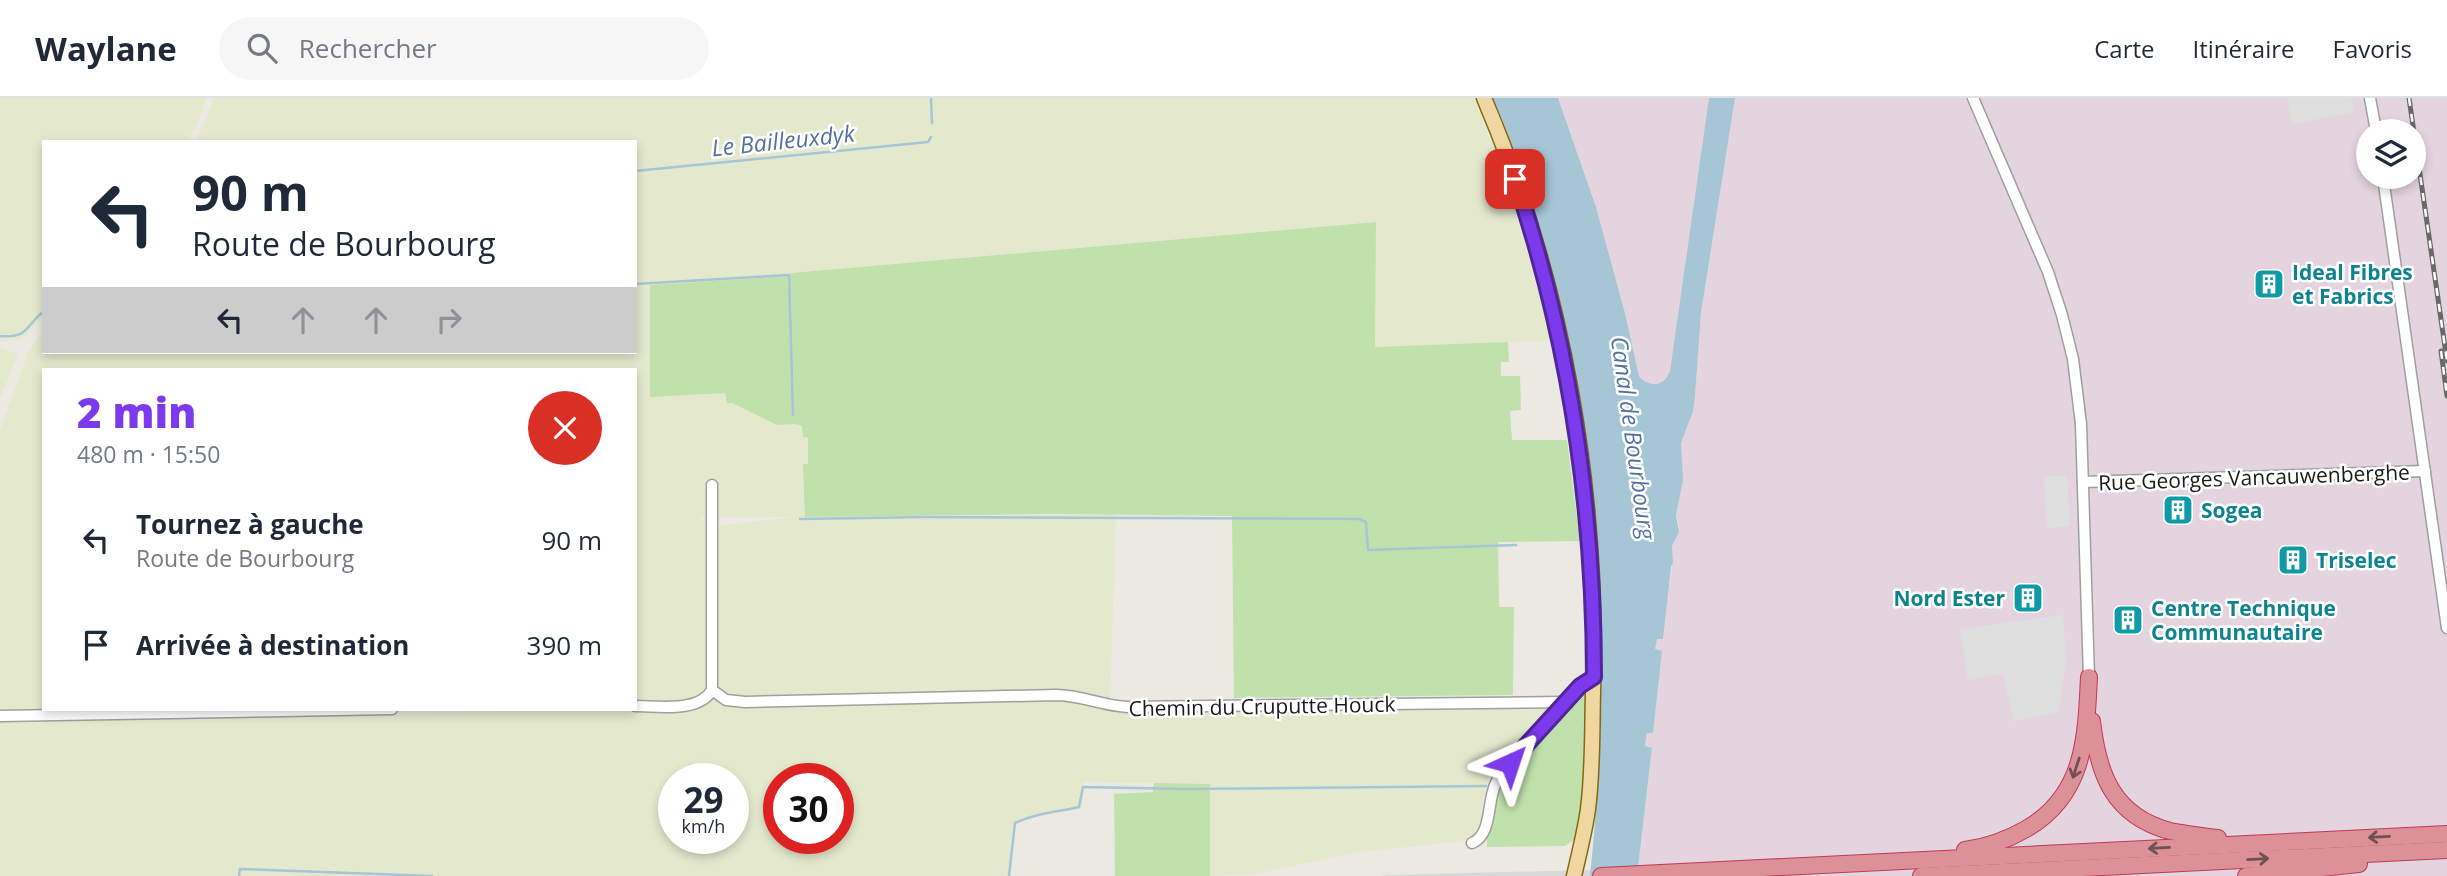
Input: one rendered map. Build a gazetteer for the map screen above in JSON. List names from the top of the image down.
{
  "streets": {
    "street": ["Rue Georges Vancauwenberghe", "Chemin du Cruputte Houck"]
  },
  "water": ["Le Bailleuxdyk", "Canal de Bourbourg"],
  "places": {
    "building": [
      "Ideal Fibres et Fabrics",
      "Sogea",
      "Triselec",
      "Nord Ester",
      "Centre Technique Communautaire"
    ]
  },
  "page": {
    "header": "Waylane",
    "search": "Rechercher",
    "nav": ["Carte", "Itinéraire", "Favoris"],
    "turn": ["90 m", "Route de Bourbourg"],
    "heading": ["2 min", "480 m · 15:50"],
    "list": [
      {
        "name": "Tournez à gauche",
        "note": "Route de Bourbourg",
        "value": "90 m"
      },
      {
        "name": "Arrivée à destination",
        "value": "390 m"
      }
    ],
    "speed": "29 km/h",
    "limit": "30"
  }
}
